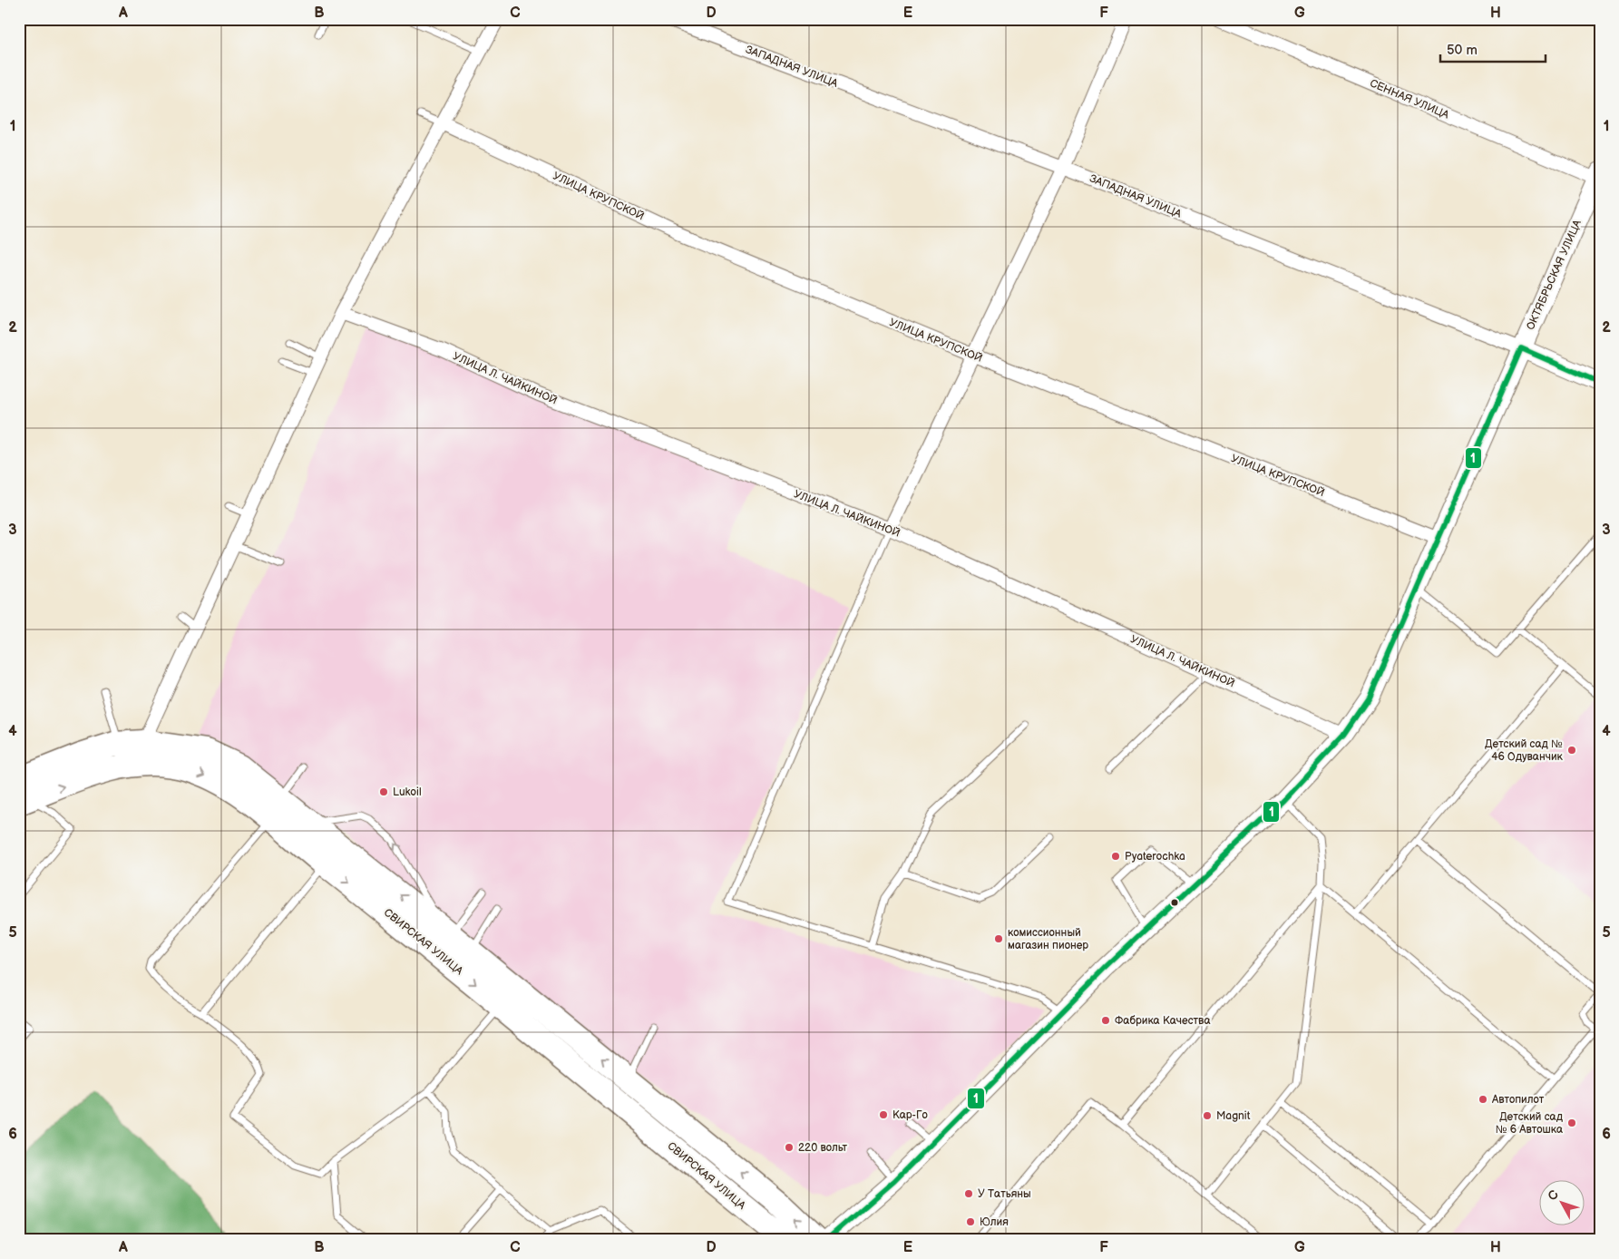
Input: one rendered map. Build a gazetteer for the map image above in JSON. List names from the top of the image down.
{
  "streets": {
    "highway": ["СВИРСКАЯ УЛИЦА"],
    "main road": ["ЗАПАДНАЯ УЛИЦА", "ОКТЯБРЬСКАЯ УЛИЦА"],
    "street": ["СЕННАЯ УЛИЦА", "УЛИЦА КРУПСКОЙ", "УЛИЦА Л. ЧАЙКИНОЙ"]
  },
  "crossings": [
    ["ЗАПАДНАЯ УЛИЦА", "ОКТЯБРЬСКАЯ УЛИЦА"],
    ["СЕННАЯ УЛИЦА", "ОКТЯБРЬСКАЯ УЛИЦА"],
    ["УЛИЦА КРУПСКОЙ", "ОКТЯБРЬСКАЯ УЛИЦА"],
    ["ОКТЯБРЬСКАЯ УЛИЦА", "УЛИЦА Л. ЧАЙКИНОЙ"]
  ],
  "places": [
    "Детский сад № 46 Одуванчик",
    "Lukoil",
    "Pyaterochka",
    "комиссионный магазин пионер",
    "Фабрика Качества",
    "Автопилот",
    "Кар-Го",
    "Magnit",
    "Детский сад № 6 Автошка",
    "220 вольт",
    "У Татьяны",
    "Юлия"
  ],
  "lines": ["transit line 1"],
  "scale_bar": "50 m",
  "north": "top left",
  "grid": {
    "columns": [
      "A",
      "B",
      "C",
      "D",
      "E",
      "F",
      "G",
      "H"
    ],
    "rows": [
      "1",
      "2",
      "3",
      "4",
      "5",
      "6"
    ]
  }
}
